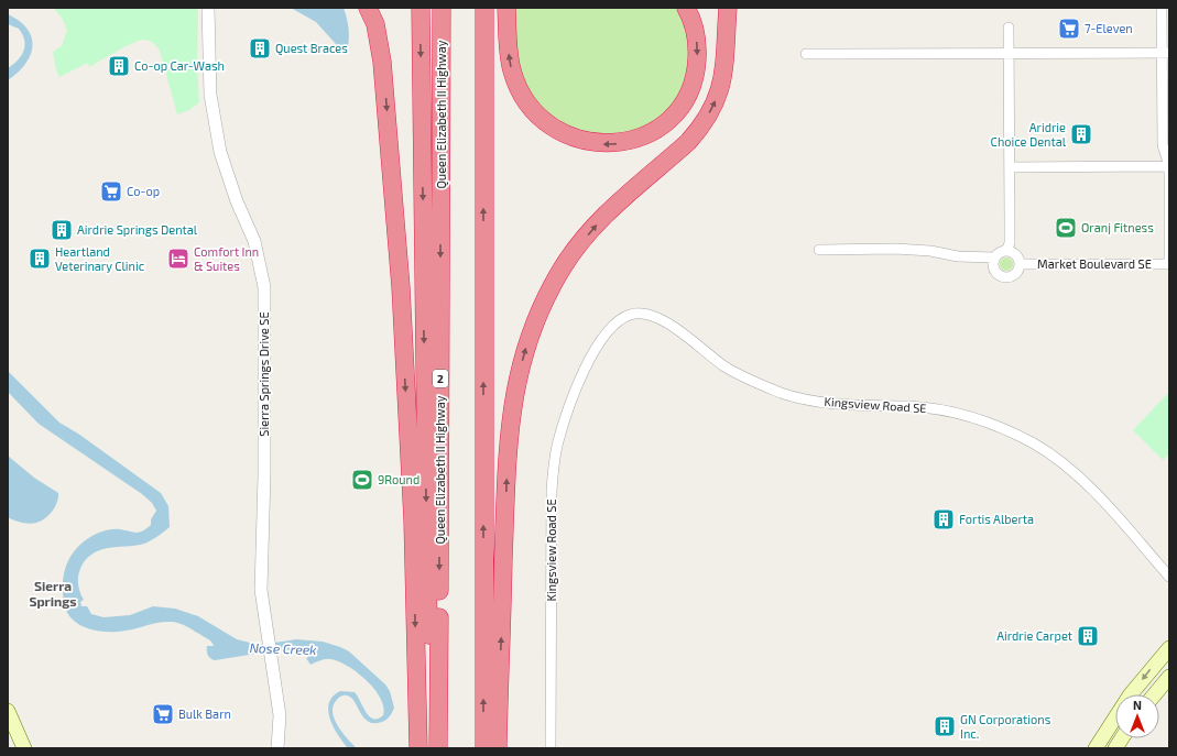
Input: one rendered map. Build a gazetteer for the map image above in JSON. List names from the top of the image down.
{
  "streets": {
    "highway": ["Queen Elizabeth II Highway", "2"],
    "street": ["Market Boulevard SE", "Sierra Springs Drive SE", "Kingsview Road SE"]
  },
  "districts": ["Sierra Springs"],
  "water": ["Nose Creek"],
  "places": {
    "supermarket": ["7-Eleven", "Co-op", "Bulk Barn"],
    "building": [
      "Quest Braces",
      "Co-op Car-Wash",
      "Aridrie Choice Dental",
      "Airdrie Springs Dental",
      "Heartland Veterinary Clinic",
      "Fortis Alberta",
      "Airdrie Carpet",
      "GN Corporations Inc."
    ],
    "sports": ["Oranj Fitness", "9Round"],
    "hotel": ["Comfort Inn & Suites"]
  },
  "north": "top"
}
